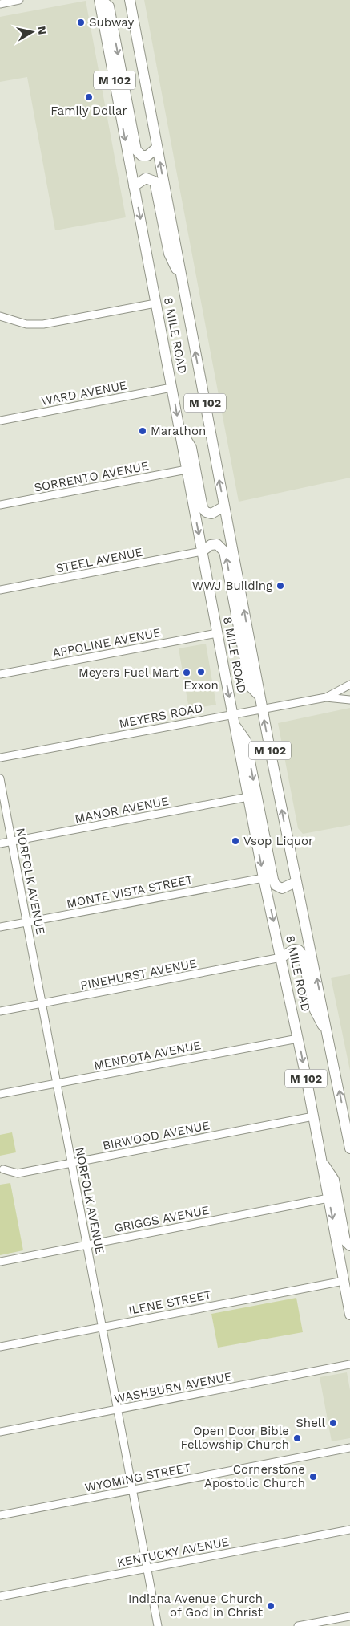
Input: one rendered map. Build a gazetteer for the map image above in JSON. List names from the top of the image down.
{
  "streets": {
    "highway": ["M 102", "8 MILE ROAD"],
    "street": [
      "WARD AVENUE",
      "SORRENTO AVENUE",
      "STEEL AVENUE",
      "APPOLINE AVENUE",
      "MEYERS ROAD",
      "MANOR AVENUE",
      "NORFOLK AVENUE",
      "MONTE VISTA STREET",
      "PINEHURST AVENUE",
      "MENDOTA AVENUE",
      "BIRWOOD AVENUE",
      "GRIGGS AVENUE",
      "ILENE STREET",
      "WASHBURN AVENUE",
      "WYOMING STREET",
      "KENTUCKY AVENUE"
    ]
  },
  "crossings": [
    ["8 MILE ROAD", "WARD AVENUE"],
    ["8 MILE ROAD", "SORRENTO AVENUE"],
    ["8 MILE ROAD", "STEEL AVENUE"],
    ["8 MILE ROAD", "APPOLINE AVENUE"],
    ["8 MILE ROAD", "MEYERS ROAD"],
    ["8 MILE ROAD", "MANOR AVENUE"],
    ["8 MILE ROAD", "MONTE VISTA STREET"],
    ["8 MILE ROAD", "PINEHURST AVENUE"],
    ["8 MILE ROAD", "MENDOTA AVENUE"],
    ["8 MILE ROAD", "BIRWOOD AVENUE"],
    ["8 MILE ROAD", "GRIGGS AVENUE"],
    ["8 MILE ROAD", "ILENE STREET"],
    ["MANOR AVENUE", "NORFOLK AVENUE"],
    ["NORFOLK AVENUE", "MONTE VISTA STREET"],
    ["NORFOLK AVENUE", "PINEHURST AVENUE"],
    ["NORFOLK AVENUE", "MENDOTA AVENUE"],
    ["NORFOLK AVENUE", "BIRWOOD AVENUE"],
    ["NORFOLK AVENUE", "GRIGGS AVENUE"],
    ["NORFOLK AVENUE", "ILENE STREET"],
    ["NORFOLK AVENUE", "WASHBURN AVENUE"],
    ["NORFOLK AVENUE", "WYOMING STREET"],
    ["NORFOLK AVENUE", "KENTUCKY AVENUE"]
  ],
  "places": [
    "Subway",
    "Family Dollar",
    "Marathon",
    "WWJ Building",
    "Exxon",
    "Meyers Fuel Mart",
    "Vsop Liquor",
    "Shell",
    "Open Door Bible Fellowship Church",
    "Cornerstone Apostolic Church",
    "Indiana Avenue Church of God in Christ"
  ],
  "north": "right"
}
